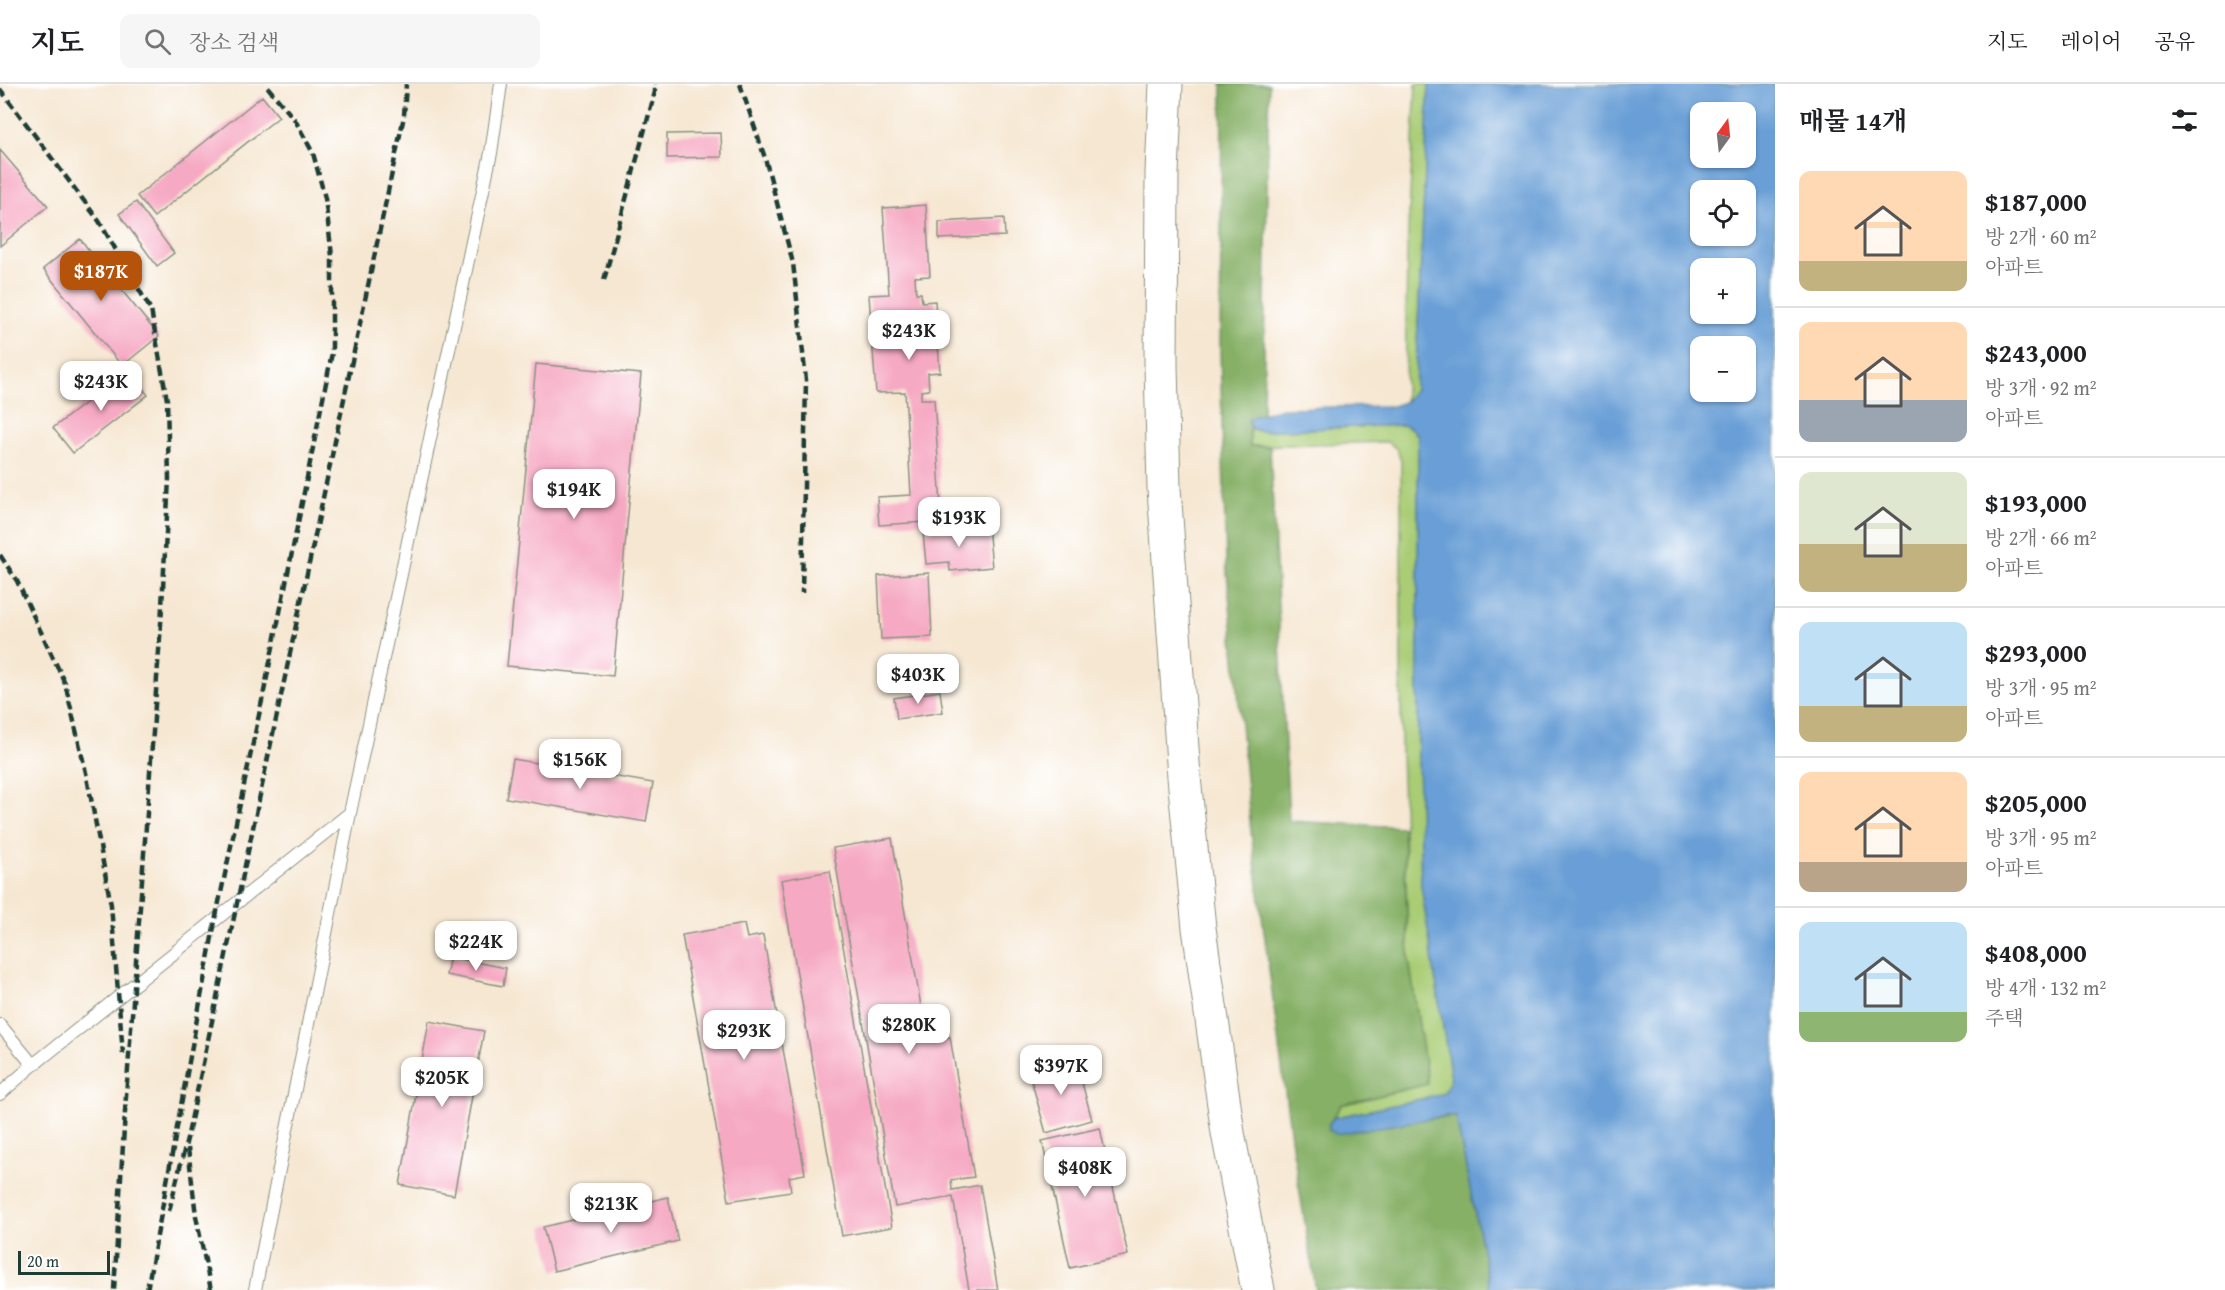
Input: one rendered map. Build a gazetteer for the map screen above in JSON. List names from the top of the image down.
{
  "scale_bar": "20 m",
  "north": "top",
  "page": {
    "header": "지도",
    "search": "장소 검색",
    "nav": ["지도", "레이어", "공유"],
    "heading": "매물 14개",
    "map_buttons": ["+", "−"],
    "list": [
      {
        "name": "$187,000",
        "note": "방 2개 · 60 m² · 아파트"
      },
      {
        "name": "$243,000",
        "note": "방 3개 · 92 m² · 아파트"
      },
      {
        "name": "$193,000",
        "note": "방 2개 · 66 m² · 아파트"
      },
      {
        "name": "$293,000",
        "note": "방 3개 · 95 m² · 아파트"
      },
      {
        "name": "$205,000",
        "note": "방 3개 · 95 m² · 아파트"
      },
      {
        "name": "$408,000",
        "note": "방 4개 · 132 m² · 주택"
      }
    ],
    "price": [
      "$187K",
      "$243K",
      "$243K",
      "$194K",
      "$193K",
      "$403K",
      "$156K",
      "$224K",
      "$280K",
      "$293K",
      "$397K",
      "$205K",
      "$408K",
      "$213K"
    ],
    "scale": "20 m"
  }
}
